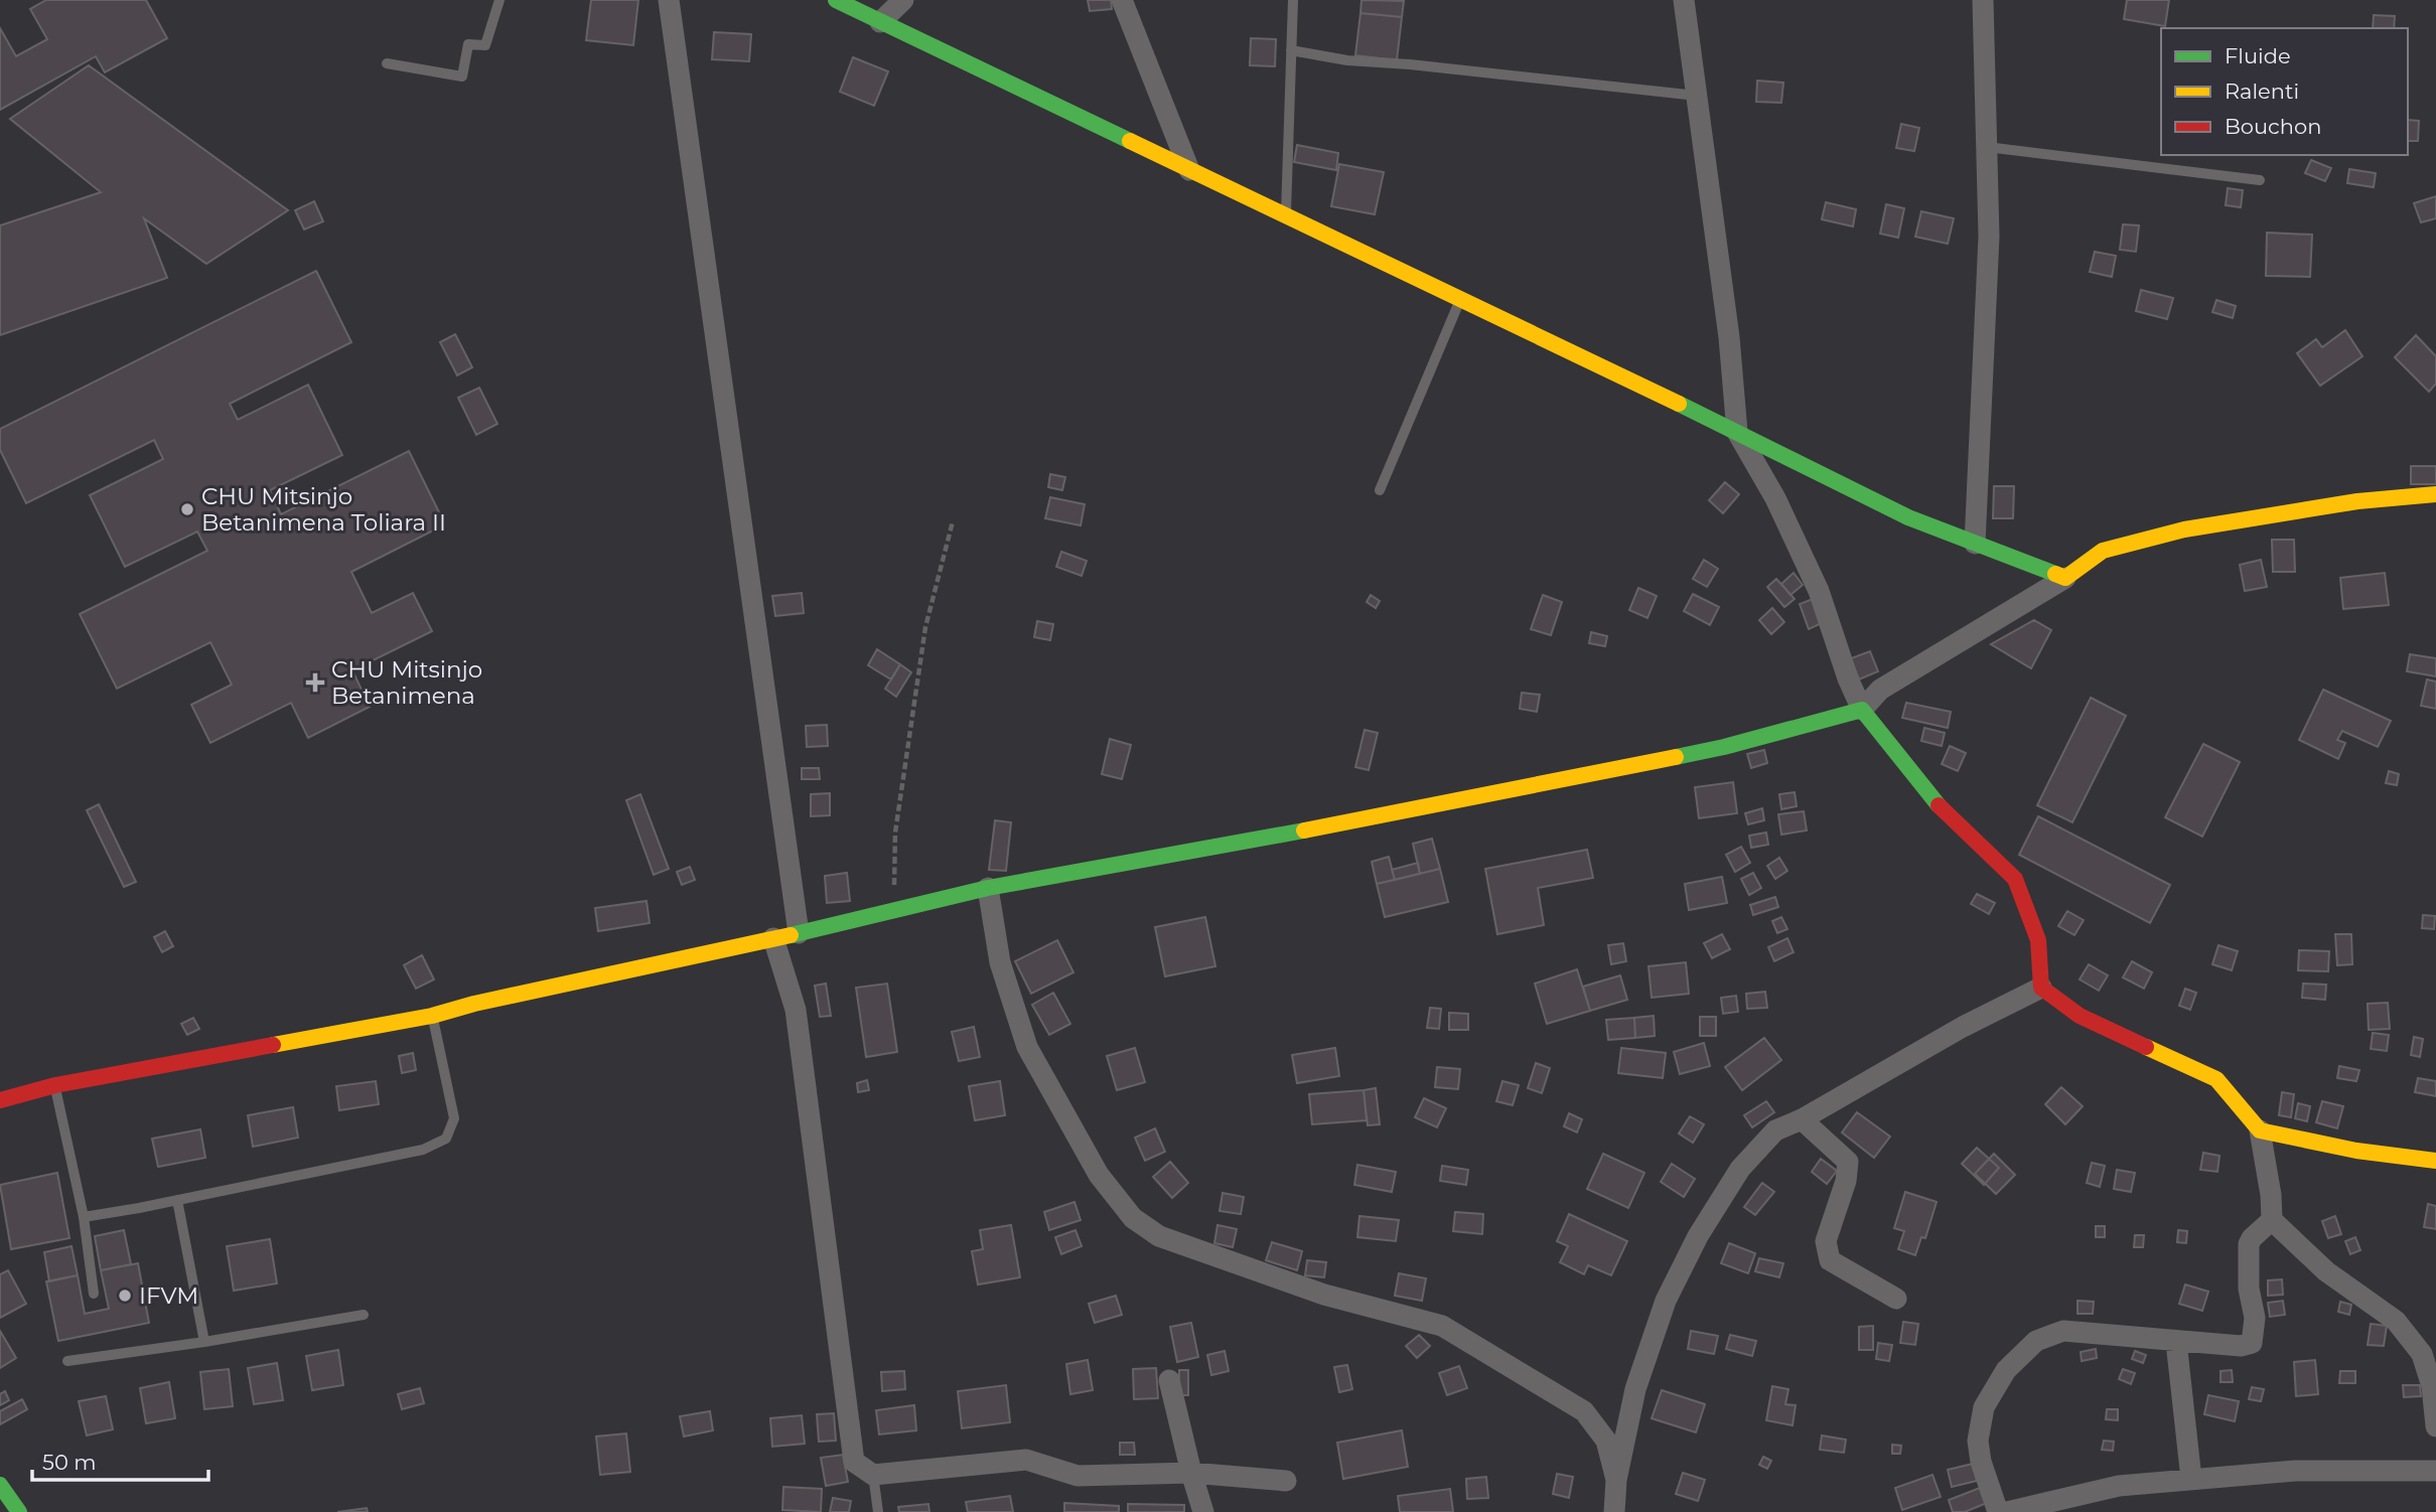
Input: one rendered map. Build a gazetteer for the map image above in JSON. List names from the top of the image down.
{
  "places": {
    "other": ["CHU Mitsinjo Betanimena Toliara II", "IFVM"],
    "health": ["CHU Mitsinjo Betanimena"]
  },
  "legend": ["Fluide", "Ralenti", "Bouchon"],
  "scale_bar": "50 m"
}
